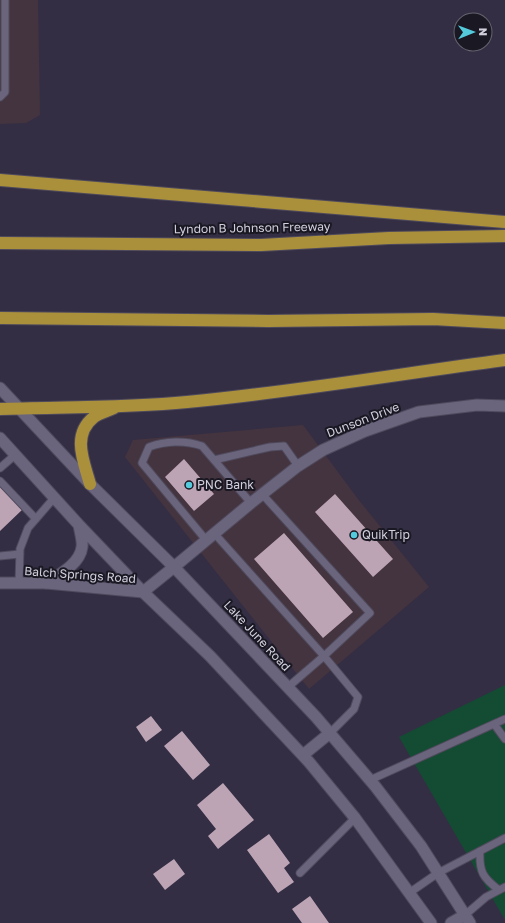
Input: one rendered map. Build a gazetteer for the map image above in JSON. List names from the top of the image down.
{
  "streets": {
    "highway": ["Lyndon B Johnson Freeway"],
    "main road": ["Dunson Drive", "Balch Springs Road", "Lake June Road"]
  },
  "crossings": [
    ["Dunson Drive", "Balch Springs Road"],
    ["Dunson Drive", "Lake June Road"],
    ["Balch Springs Road", "Lake June Road"]
  ],
  "places": ["PNC Bank", "QuikTrip"],
  "north": "right"
}
